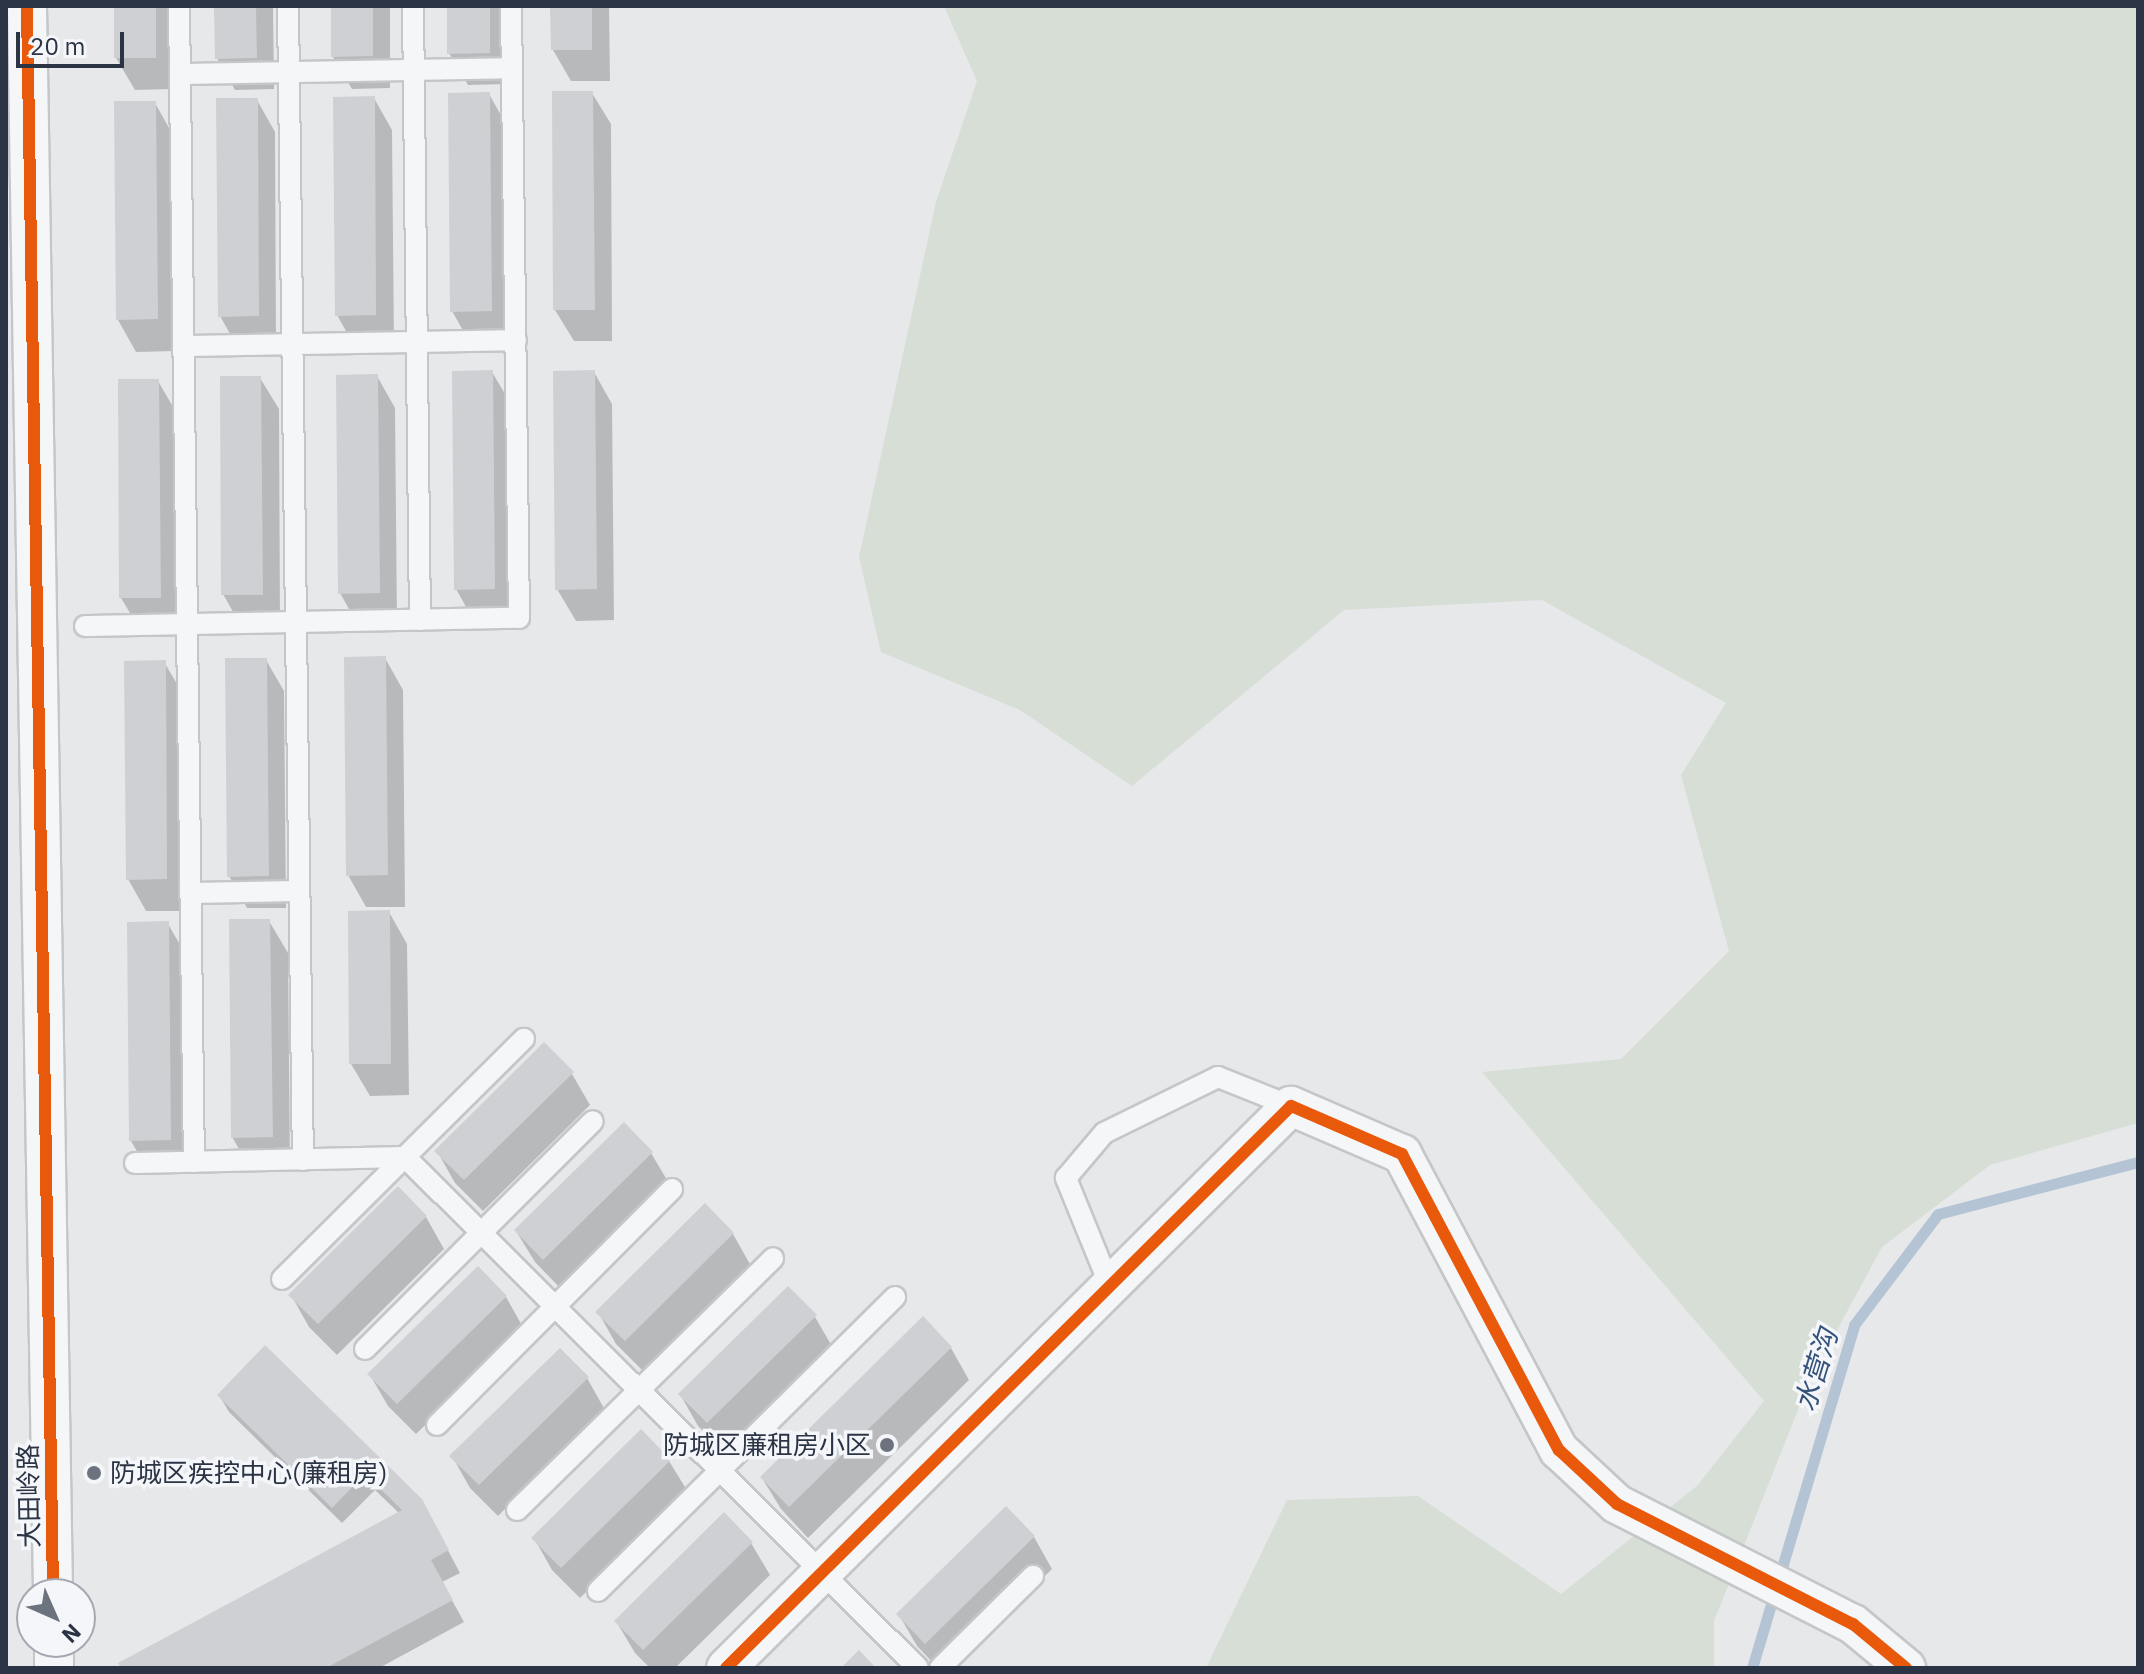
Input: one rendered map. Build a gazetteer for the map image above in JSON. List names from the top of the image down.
{
  "streets": {
    "street": ["大田岭路"]
  },
  "water": ["水营沟"],
  "places": ["防城区廉租房小区", "防城区疾控中心(廉租房)"],
  "scale_bar": "20 m",
  "north": "bottom right"
}
